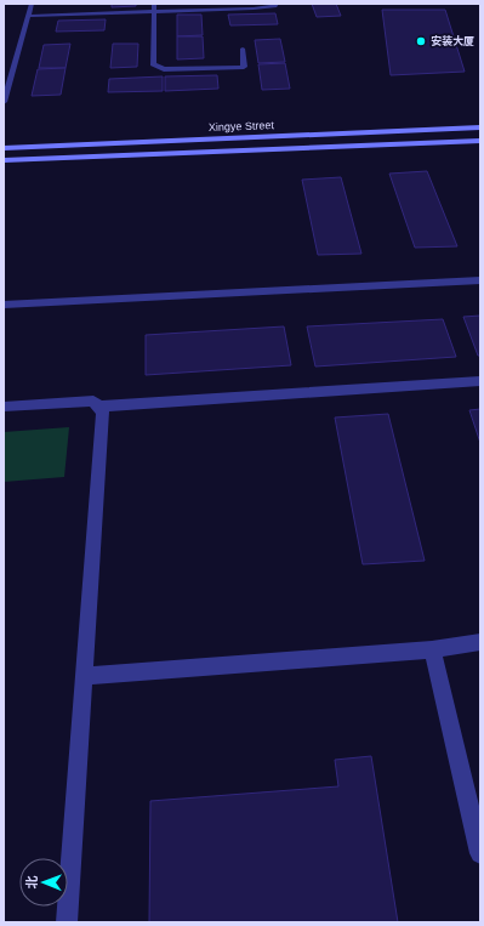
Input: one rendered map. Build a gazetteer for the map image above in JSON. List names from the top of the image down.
{
  "streets": {
    "main road": ["Xingye Street"]
  },
  "places": ["安装大厦"],
  "north": "left"
}
